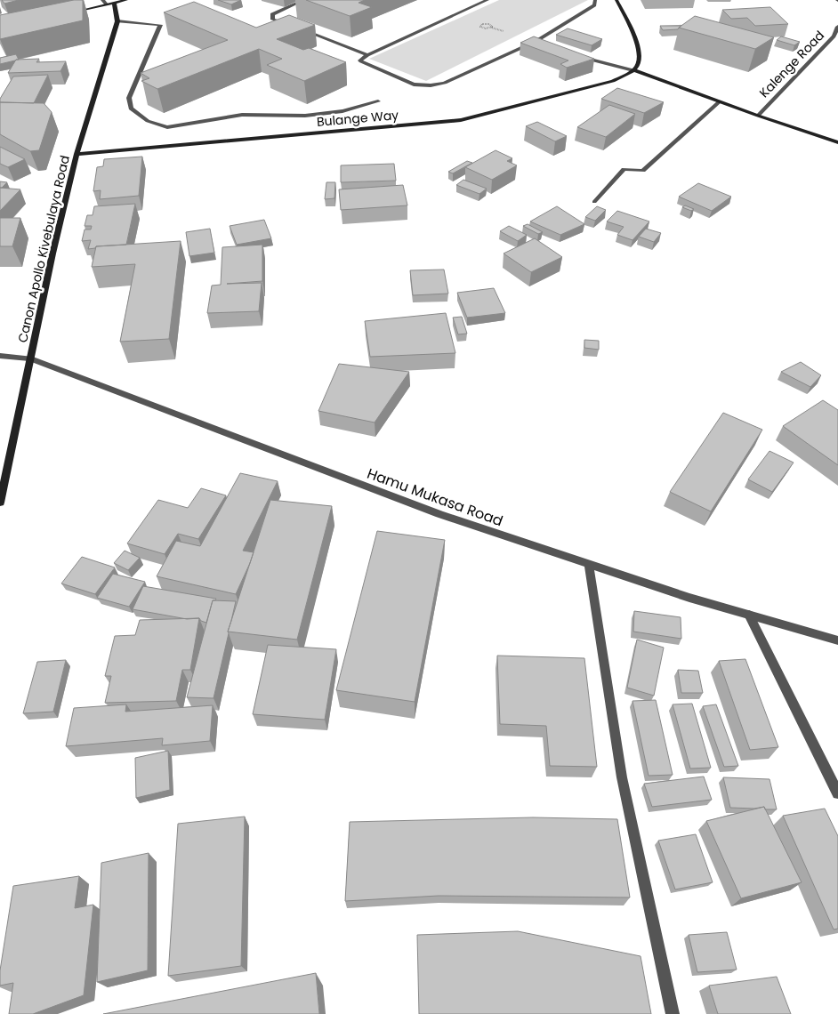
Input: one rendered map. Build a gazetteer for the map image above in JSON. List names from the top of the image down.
{
  "streets": {
    "main road": ["Bulange Way", "Canon Apollo Kivebulaya Road"],
    "street": ["Kalenge Road", "Hamu Mukasa Road"]
  },
  "crossings": [
    ["Bulange Way", "Canon Apollo Kivebulaya Road"],
    ["Canon Apollo Kivebulaya Road", "Hamu Mukasa Road"]
  ]
}
